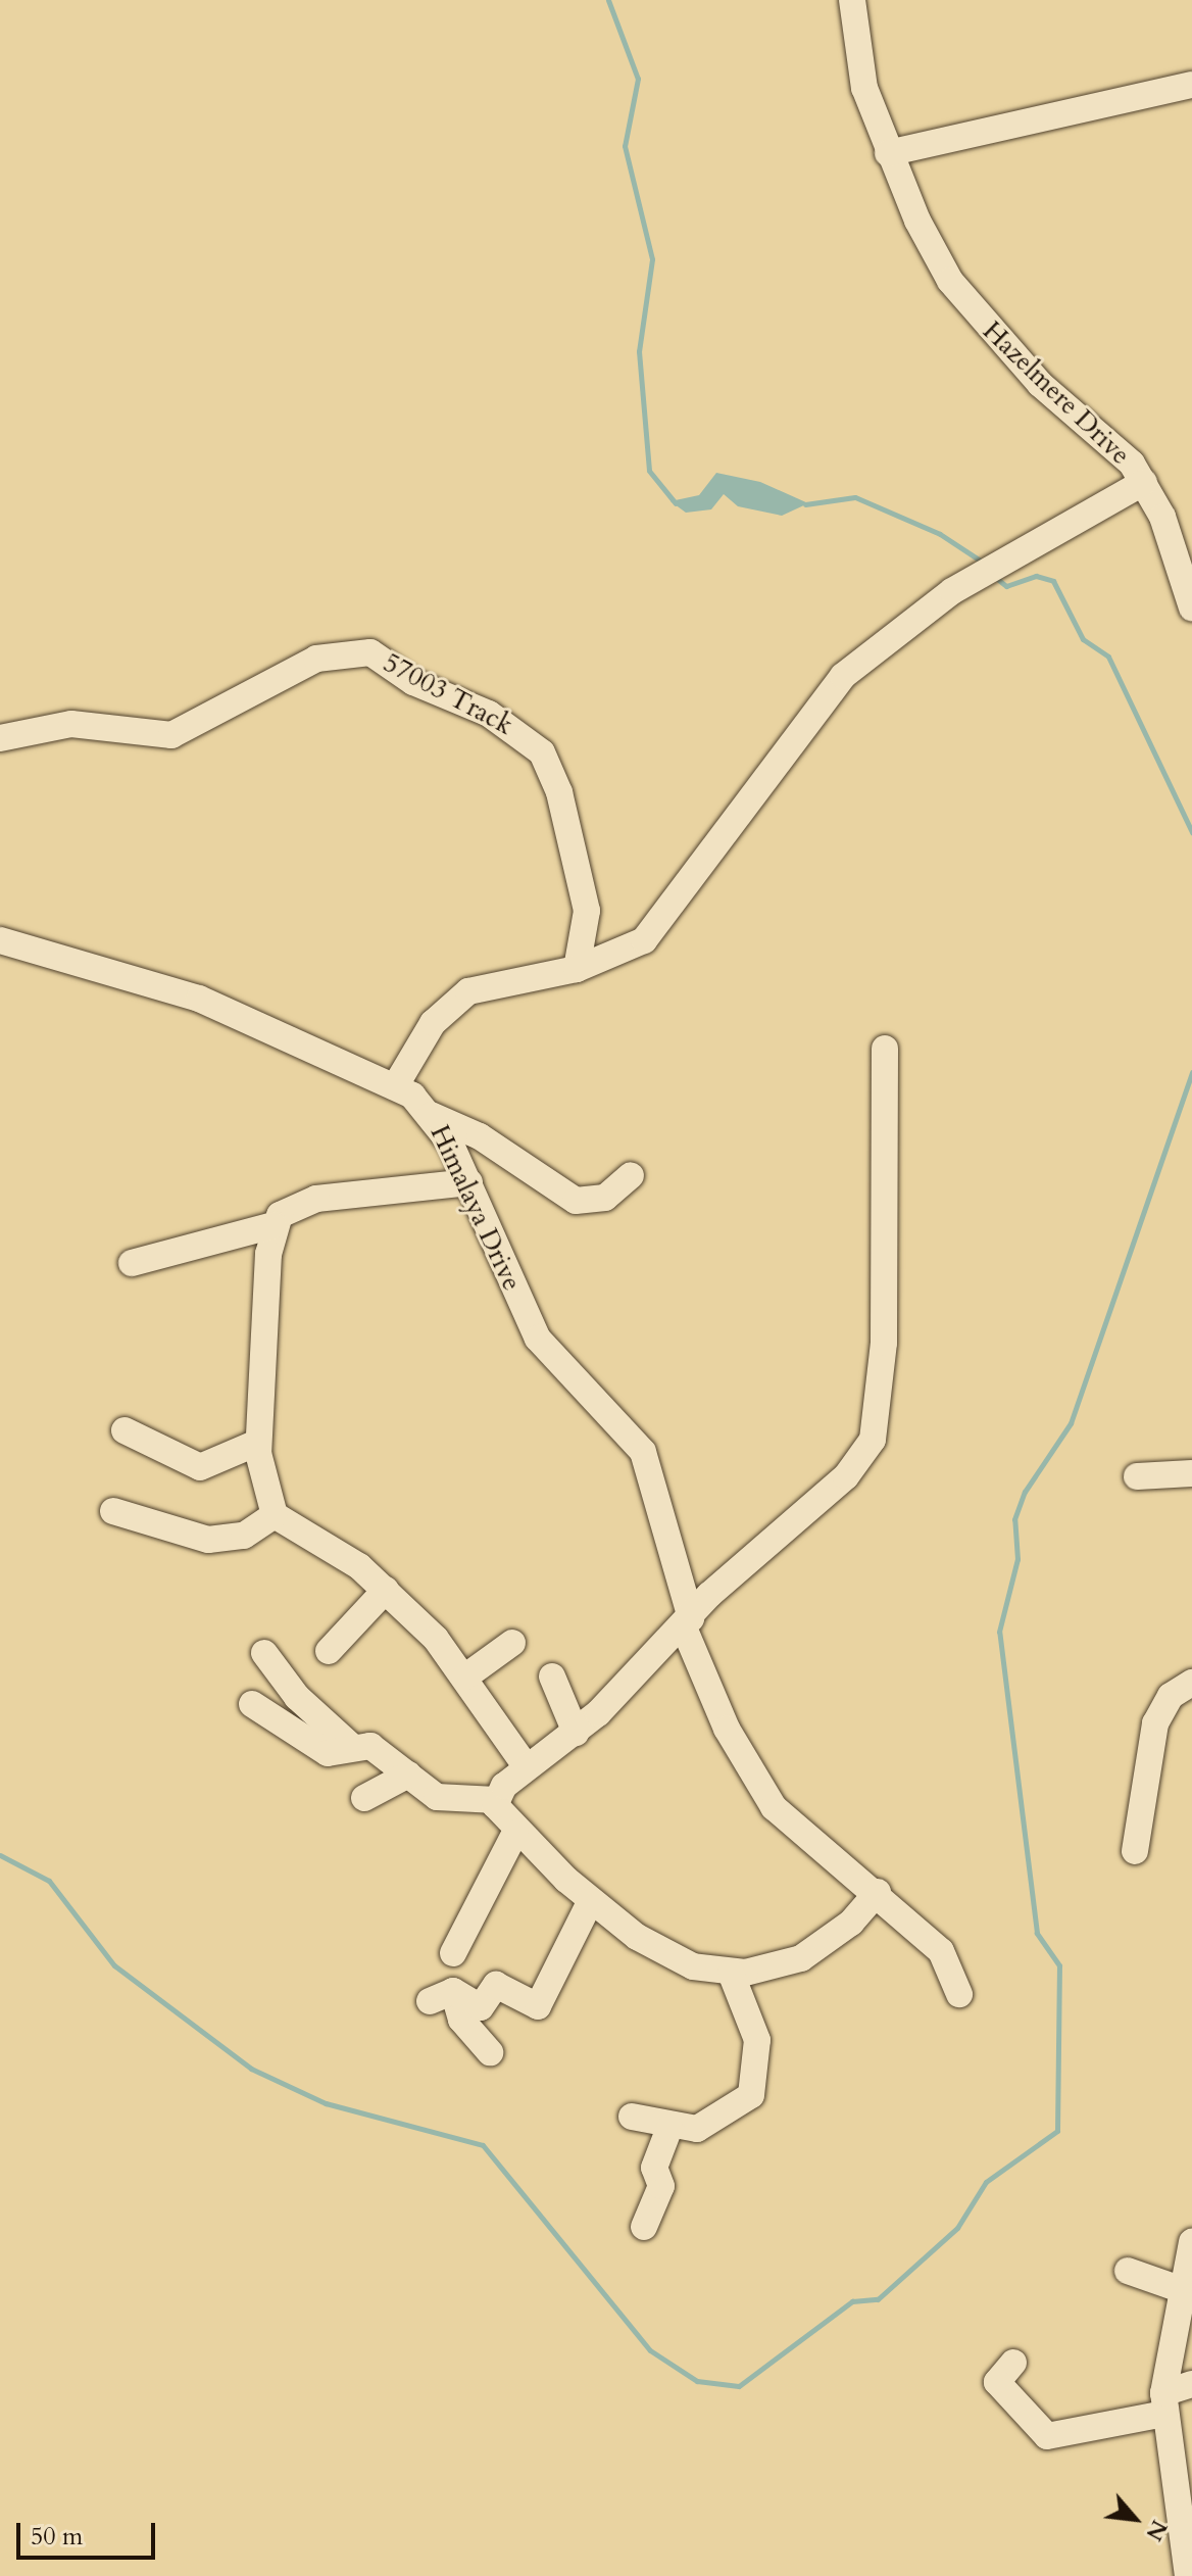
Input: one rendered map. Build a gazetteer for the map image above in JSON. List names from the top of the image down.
{
  "streets": {
    "street": ["Hazelmere Drive", "57003 Track", "Himalaya Drive"]
  },
  "scale_bar": "50 m",
  "north": "bottom right"
}
